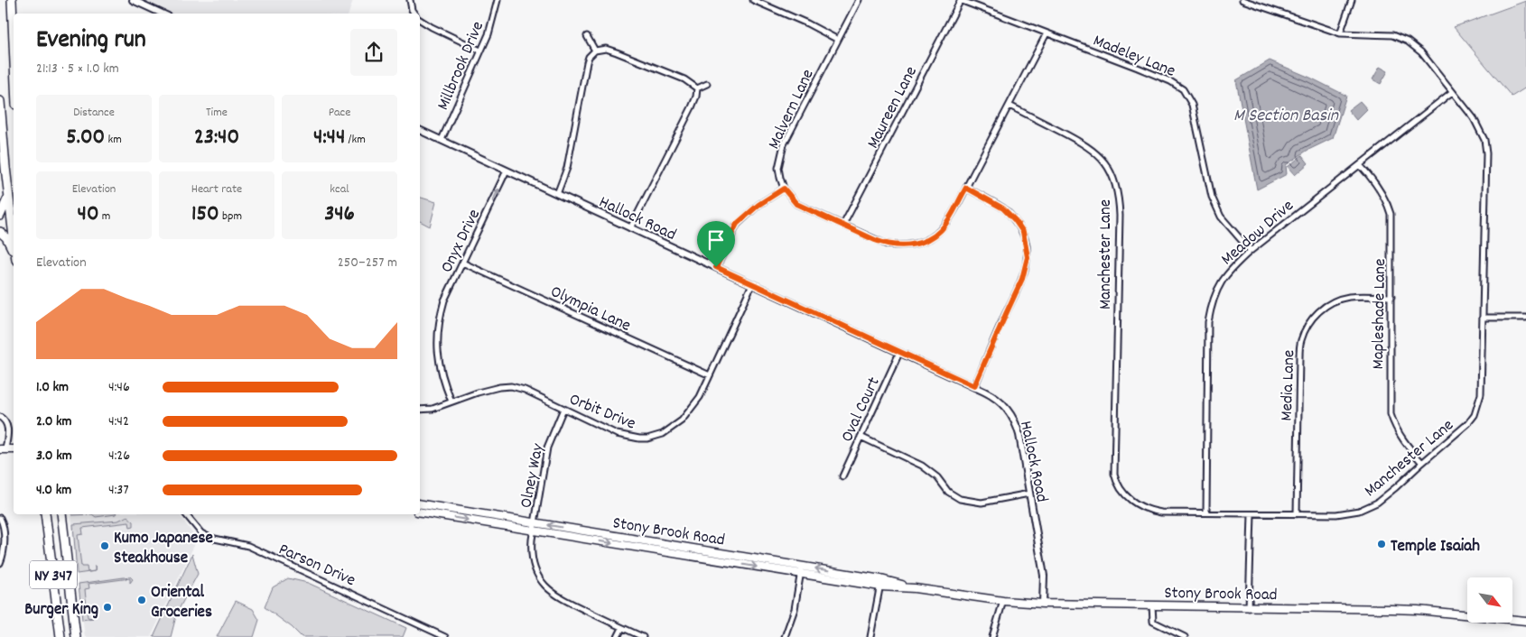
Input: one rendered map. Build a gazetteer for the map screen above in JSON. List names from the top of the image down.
{
  "streets": {
    "highway": ["NY 347"],
    "main road": ["Stony Brook Road"],
    "street": [
      "Madeley Lane",
      "Millbrook Drive",
      "Maureen Lane",
      "Malvern Lane",
      "Hallock Road",
      "Meadow Drive",
      "Onyx Drive",
      "Manchester Lane",
      "Olympia Lane",
      "Mapleshade Lane",
      "Media Lane",
      "Oval Court",
      "Orbit Drive",
      "Olney Way",
      "Parson Drive"
    ]
  },
  "crossings": [
    ["Madeley Lane", "Maureen Lane"],
    ["Madeley Lane", "Malvern Lane"],
    ["Madeley Lane", "Meadow Drive"],
    ["Millbrook Drive", "Hallock Road"],
    ["Maureen Lane", "Malvern Lane"],
    ["Malvern Lane", "Manchester Lane"],
    ["Hallock Road", "Onyx Drive"],
    ["Hallock Road", "Oval Court"],
    ["Hallock Road", "Orbit Drive"],
    ["Hallock Road", "Stony Brook Road"],
    ["Meadow Drive", "Manchester Lane"],
    ["Meadow Drive", "Mapleshade Lane"],
    ["Onyx Drive", "Olympia Lane"],
    ["Onyx Drive", "Orbit Drive"],
    ["Manchester Lane", "Mapleshade Lane"],
    ["Manchester Lane", "Media Lane"],
    ["Olympia Lane", "Orbit Drive"],
    ["Mapleshade Lane", "Media Lane"],
    ["Orbit Drive", "Olney Way"],
    ["Olney Way", "Stony Brook Road"]
  ],
  "one_way": ["Onyx Drive"],
  "water": ["M Section Basin"],
  "places": [
    "Temple Isaiah",
    "Kumo Japanese Steakhouse",
    "Oriental Groceries",
    "Burger King"
  ],
  "north": "bottom right",
  "page": {
    "heading": ["Evening run", "21:13 · 5 × 1.0 km"],
    "stats": [
      ["Distance", "5.00 km"],
      ["Time", "23:40"],
      ["Pace", "4:44 /km"],
      ["Elevation", "40 m"],
      ["Heart rate", "150 bpm"],
      ["kcal", "346"]
    ],
    "chart": ["Elevation", "250–257 m"],
    "list": [
      {
        "name": "1.0 km",
        "note": "4:46"
      },
      {
        "name": "2.0 km",
        "note": "4:42"
      },
      {
        "name": "3.0 km",
        "note": "4:26"
      },
      {
        "name": "4.0 km",
        "note": "4:37"
      }
    ]
  }
}
